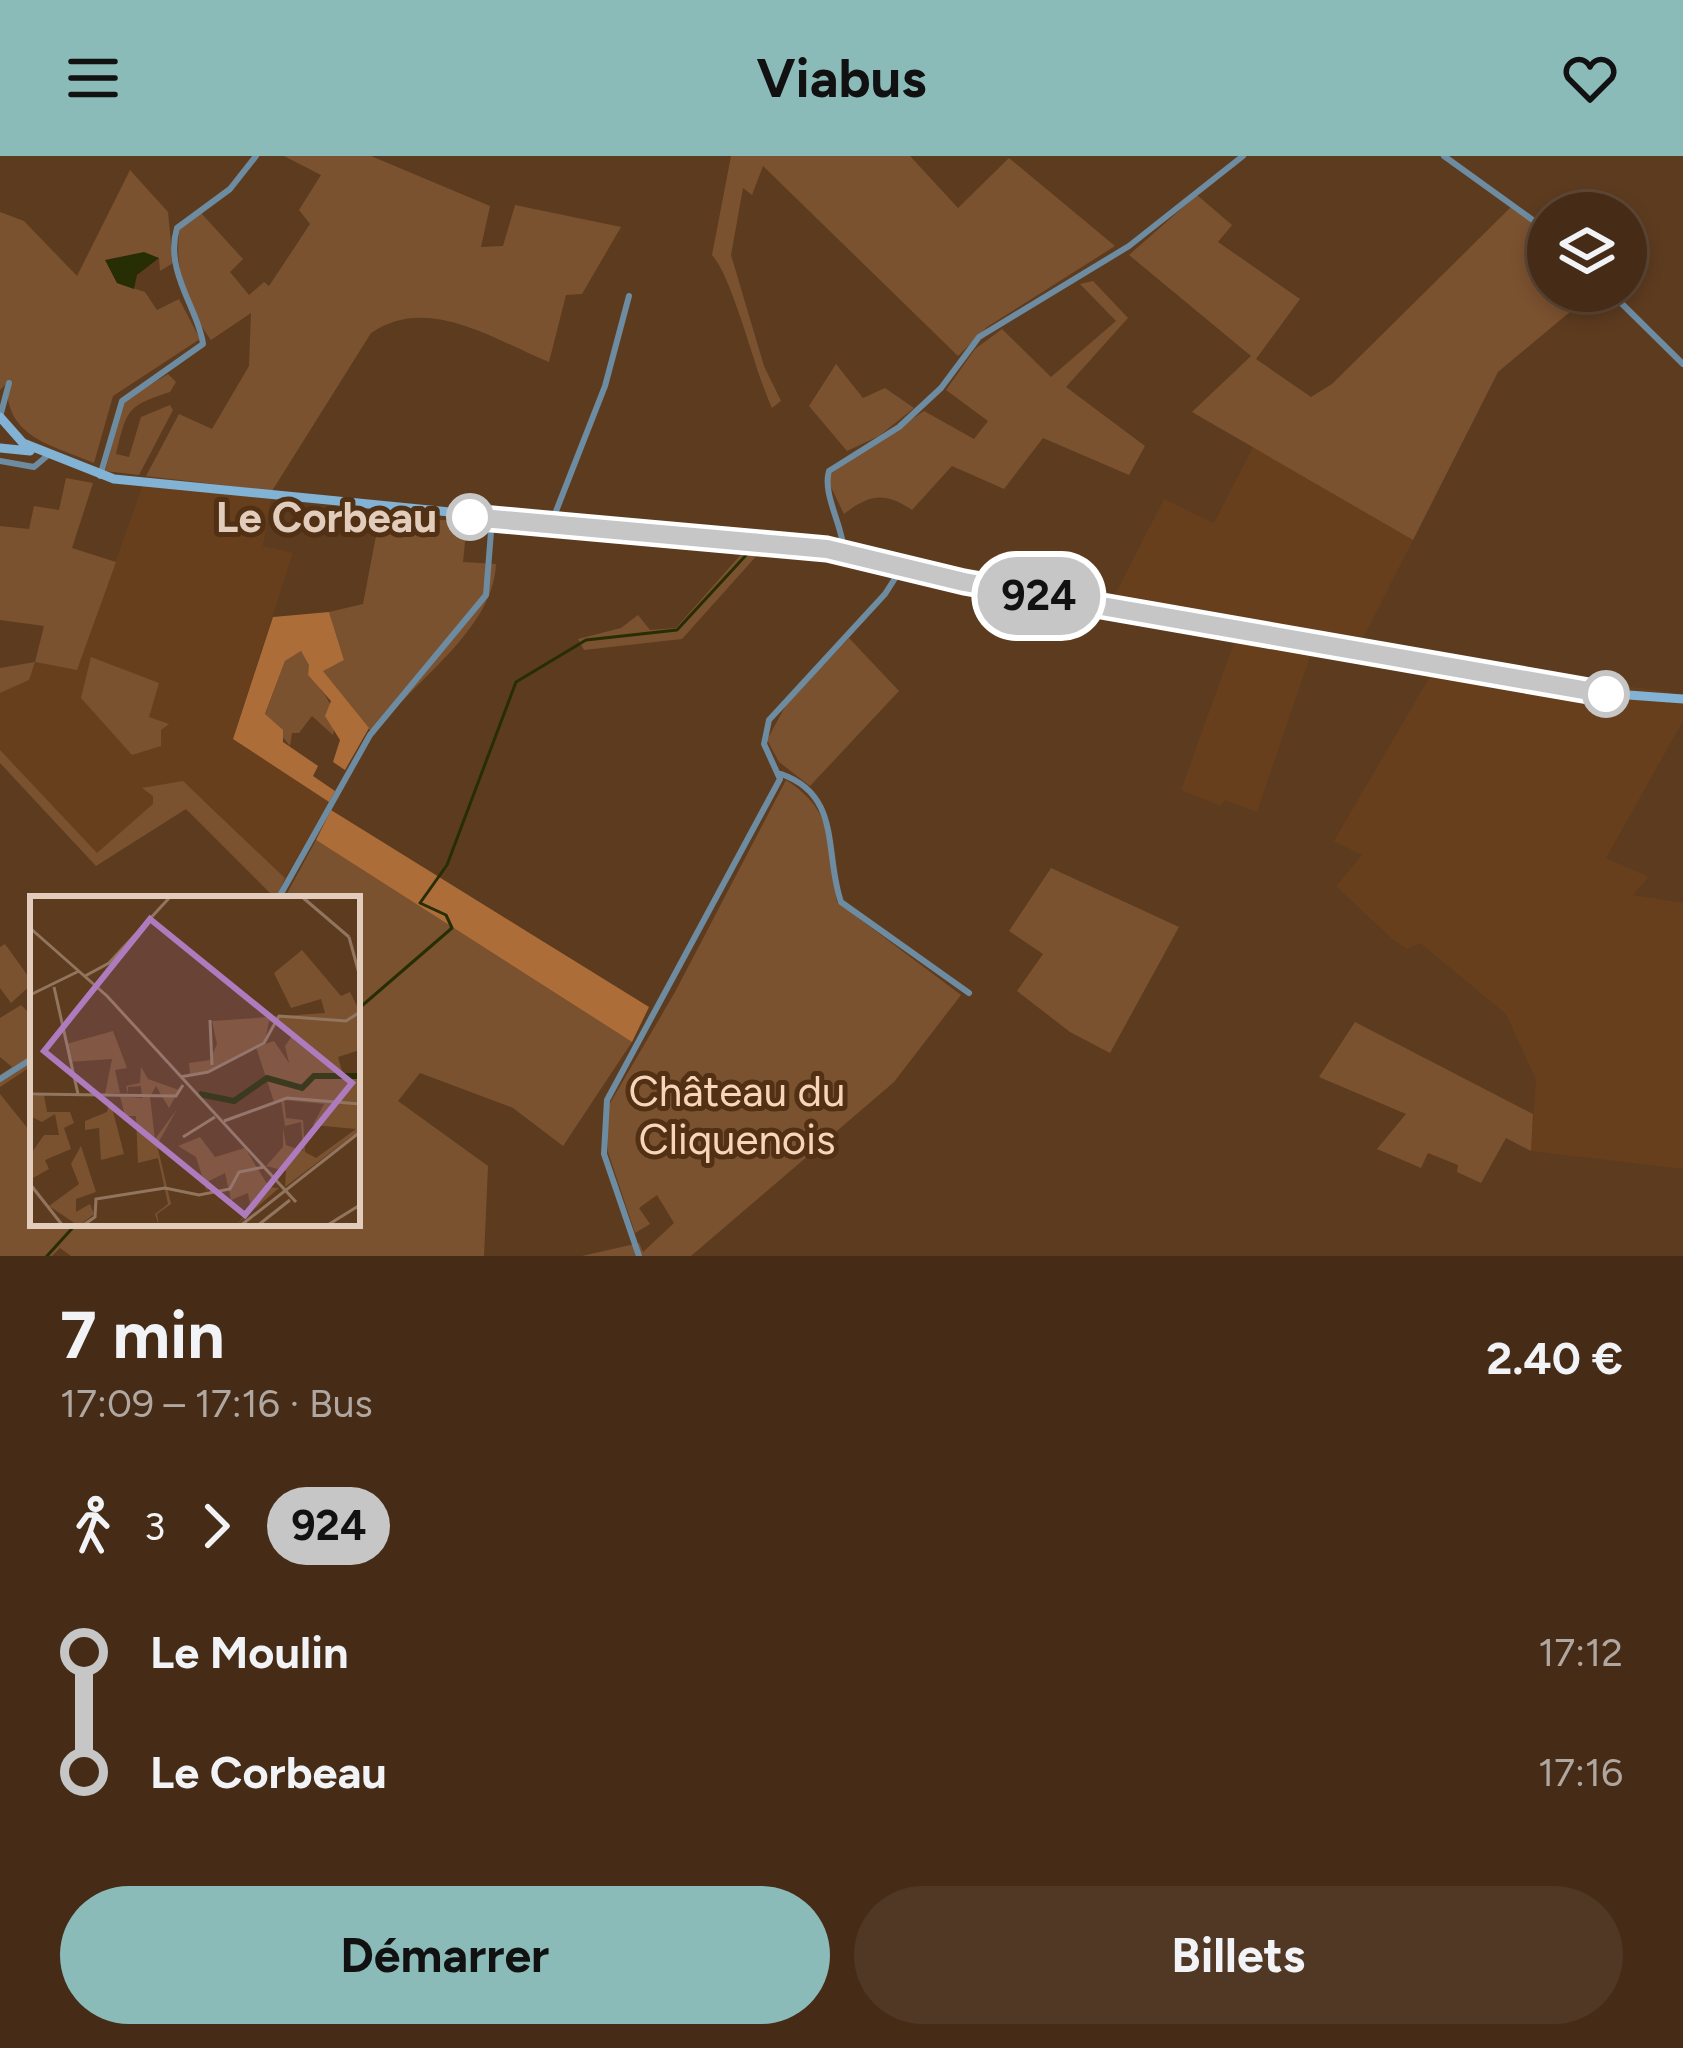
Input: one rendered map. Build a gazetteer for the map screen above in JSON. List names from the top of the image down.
{
  "parks": ["Château du Cliquenois"],
  "places": ["Le Corbeau"],
  "lines": ["bus line 924"],
  "page": {
    "header": "Viabus",
    "on_map": "924",
    "heading": ["7 min", "17:09 – 17:16 · Bus", "2.40 €"],
    "legs": ["3", "924"],
    "list": [
      {
        "name": "Le Moulin",
        "value": "17:12"
      },
      {
        "name": "Le Corbeau",
        "value": "17:16"
      }
    ],
    "buttons": ["Démarrer", "Billets"]
  }
}
